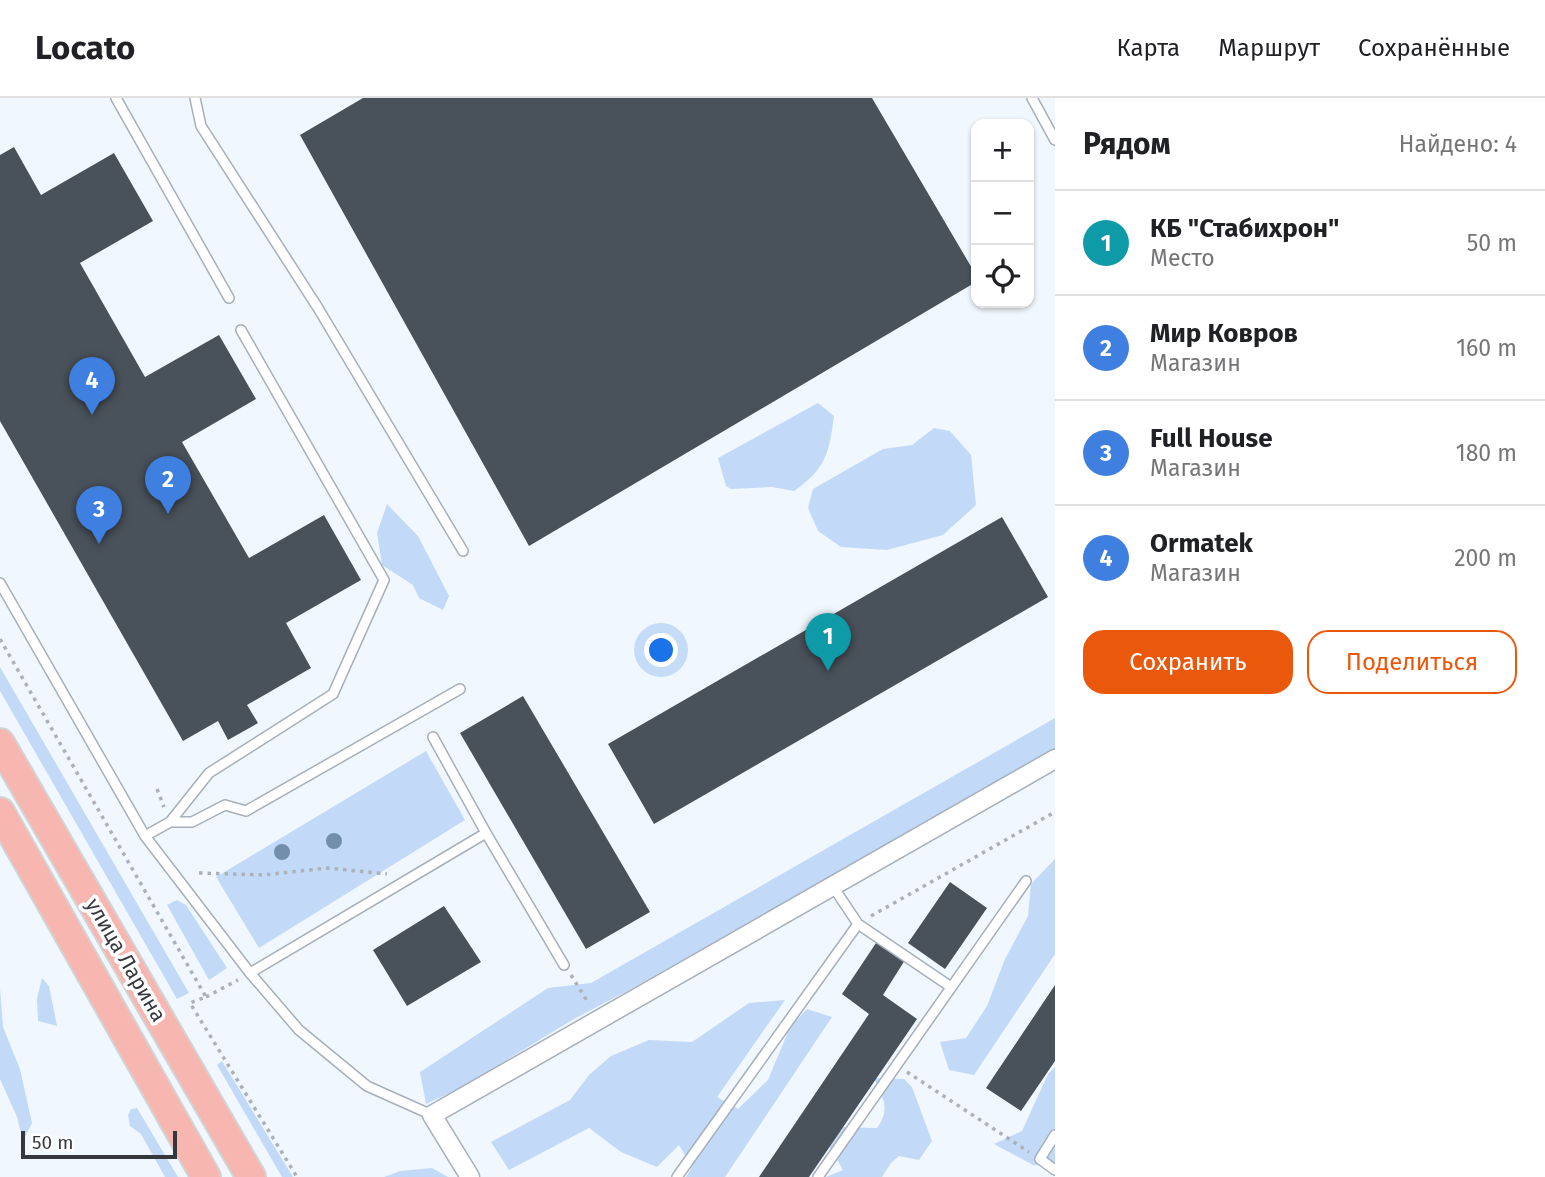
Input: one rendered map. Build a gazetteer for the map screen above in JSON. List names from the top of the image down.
{
  "streets": {
    "main road": ["улица Ларина"]
  },
  "scale_bar": "50 m",
  "page": {
    "header": "Locato",
    "nav": ["Карта", "Маршрут", "Сохранённые"],
    "heading": ["Рядом", "Найдено: 4"],
    "map_buttons": ["+", "−"],
    "list": [
      {
        "mark": "1",
        "name": "КБ \"Стабихрон\"",
        "note": "Место",
        "value": "50 m"
      },
      {
        "mark": "2",
        "name": "Мир Ковров",
        "note": "Магазин",
        "value": "160 m"
      },
      {
        "mark": "3",
        "name": "Full House",
        "note": "Магазин",
        "value": "180 m"
      },
      {
        "mark": "4",
        "name": "Ormatek",
        "note": "Магазин",
        "value": "200 m"
      }
    ],
    "pins": [
      "4",
      "2",
      "3",
      "1"
    ],
    "buttons": ["Сохранить", "Поделиться"],
    "scale": "50 m"
  }
}
